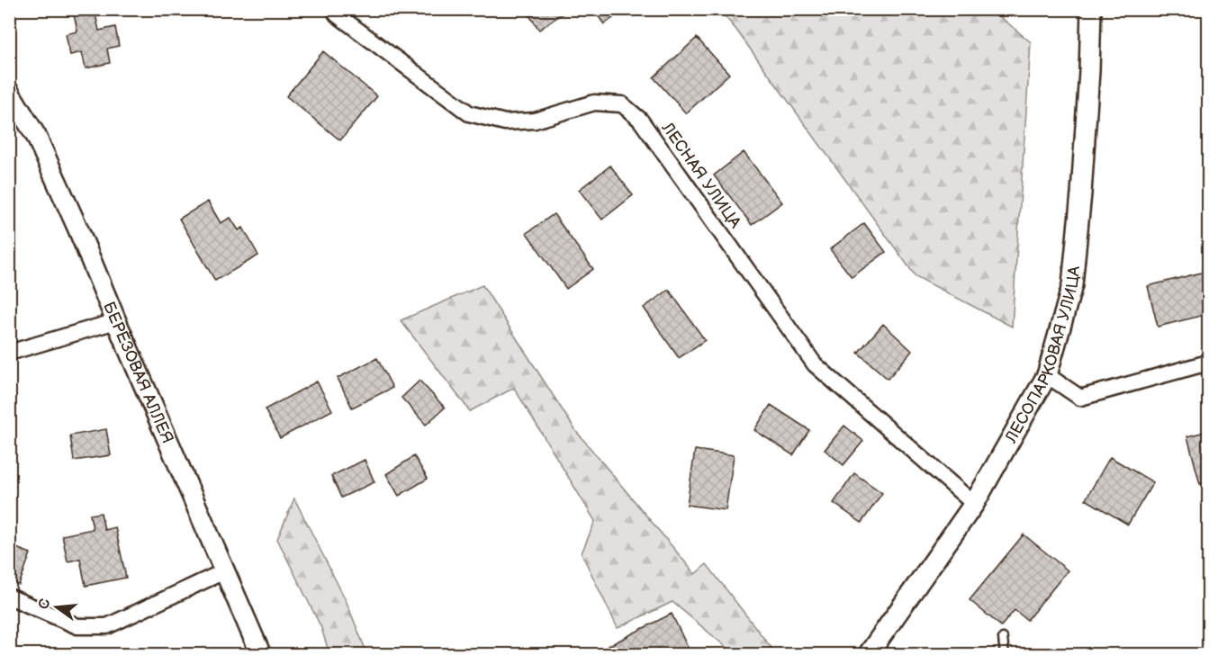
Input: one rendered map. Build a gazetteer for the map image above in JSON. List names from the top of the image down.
{
  "streets": {
    "street": ["ЛЕСНАЯ УЛИЦА", "ЛЕСОПАРКОВАЯ УЛИЦА", "БЕРЁЗОВАЯ АЛЛЕЯ"]
  },
  "crossings": [
    ["ЛЕСНАЯ УЛИЦА", "ЛЕСОПАРКОВАЯ УЛИЦА"]
  ],
  "north": "left"
}
